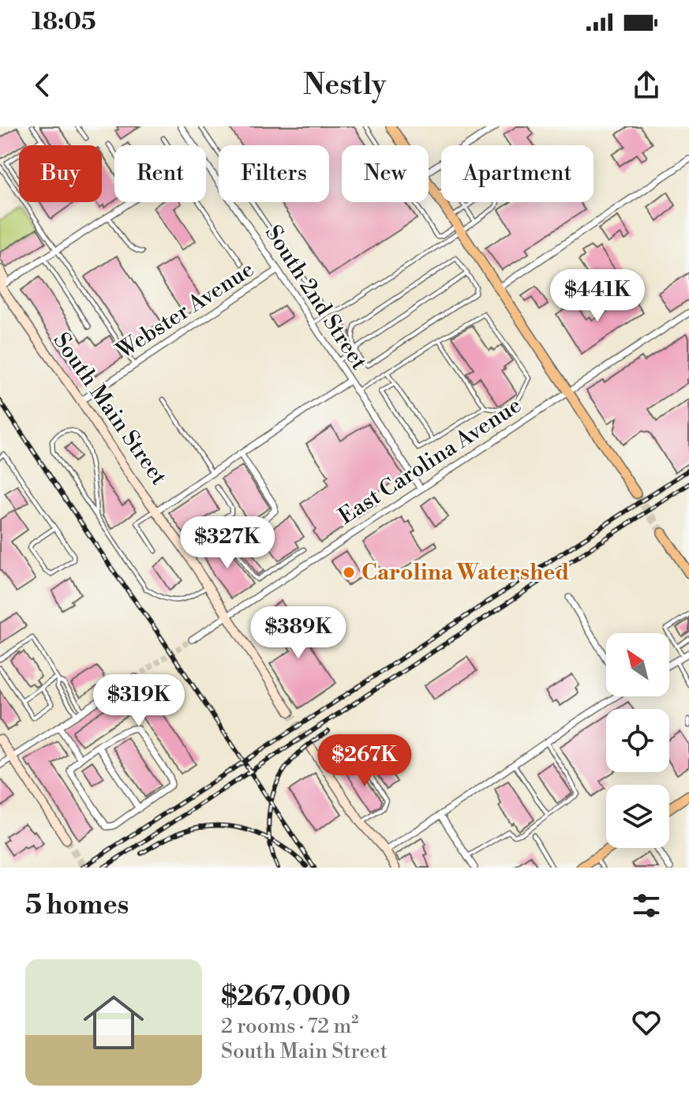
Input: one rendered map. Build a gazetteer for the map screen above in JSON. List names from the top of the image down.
{
  "streets": {
    "main road": ["South Main Street"],
    "street": ["South 2nd Street", "Webster Avenue", "East Carolina Avenue"]
  },
  "crossings": [
    ["South 2nd Street", "Webster Avenue"],
    ["South 2nd Street", "East Carolina Avenue"],
    ["Webster Avenue", "South Main Street"],
    ["South Main Street", "East Carolina Avenue"]
  ],
  "places": ["Carolina Watershed"],
  "north": "top left",
  "page": {
    "status": "18:05",
    "header": "Nestly",
    "chip": [
      "Buy",
      "Rent",
      "Filters",
      "New",
      "Apartment"
    ],
    "price": [
      "$441K",
      "$327K",
      "$389K",
      "$319K",
      "$267K"
    ],
    "heading": "5 homes",
    "list": [
      {
        "name": "$267,000",
        "note": "2 rooms · 72 m² · South Main Street"
      }
    ]
  }
}
